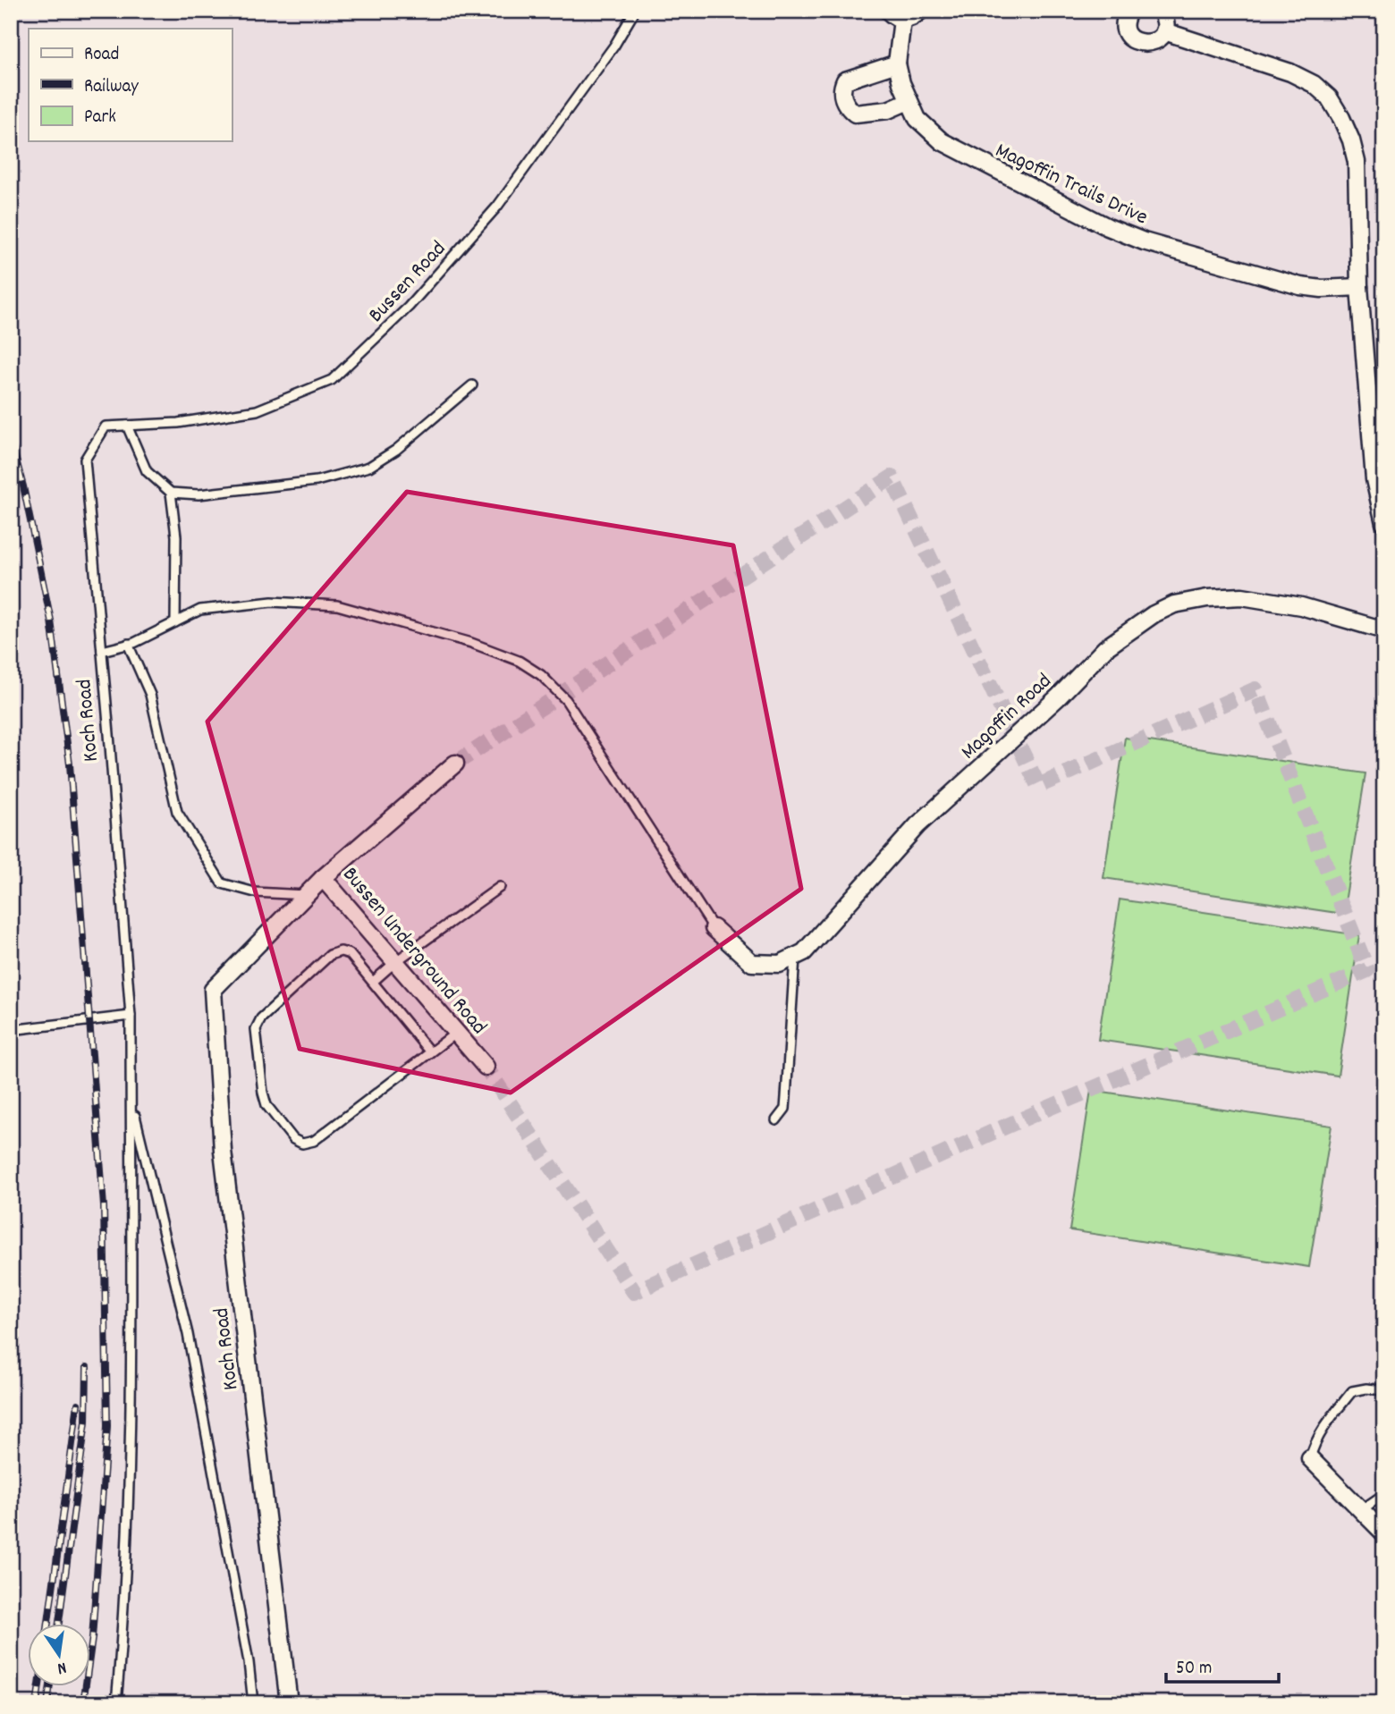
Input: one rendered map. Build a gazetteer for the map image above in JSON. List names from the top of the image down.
{
  "streets": {
    "street": [
      "Magoffin Trails Drive",
      "Magoffin Road",
      "Koch Road",
      "Bussen Underground Road"
    ],
    "lane": ["Bussen Road"]
  },
  "crossings": [
    ["Bussen Road", "Koch Road"]
  ],
  "legend": ["Road", "Railway", "Park"],
  "scale_bar": "50 m",
  "north": "bottom"
}
